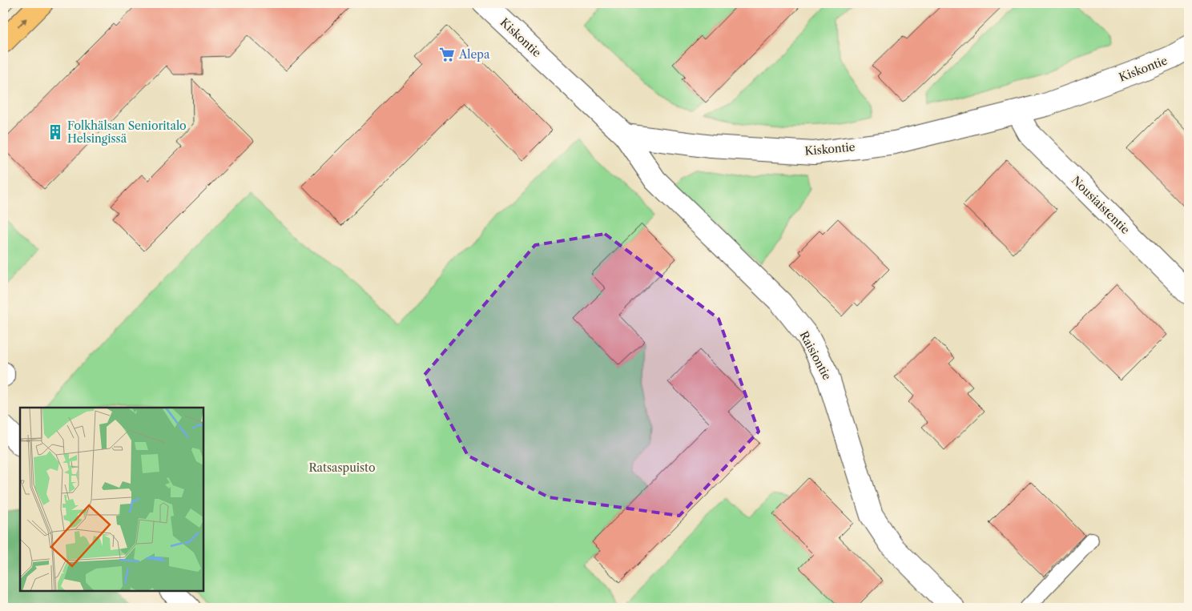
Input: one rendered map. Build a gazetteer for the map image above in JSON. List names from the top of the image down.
{
  "streets": {
    "street": ["Kiskontie", "Nousiaistentie", "Raisiontie"]
  },
  "crossings": [
    ["Kiskontie", "Nousiaistentie"],
    ["Kiskontie", "Raisiontie"]
  ],
  "parks": ["Ratsaspuisto"],
  "places": {
    "supermarket": ["Alepa"],
    "building": ["Folkhälsan Senioritalo Helsingissä"]
  }
}
